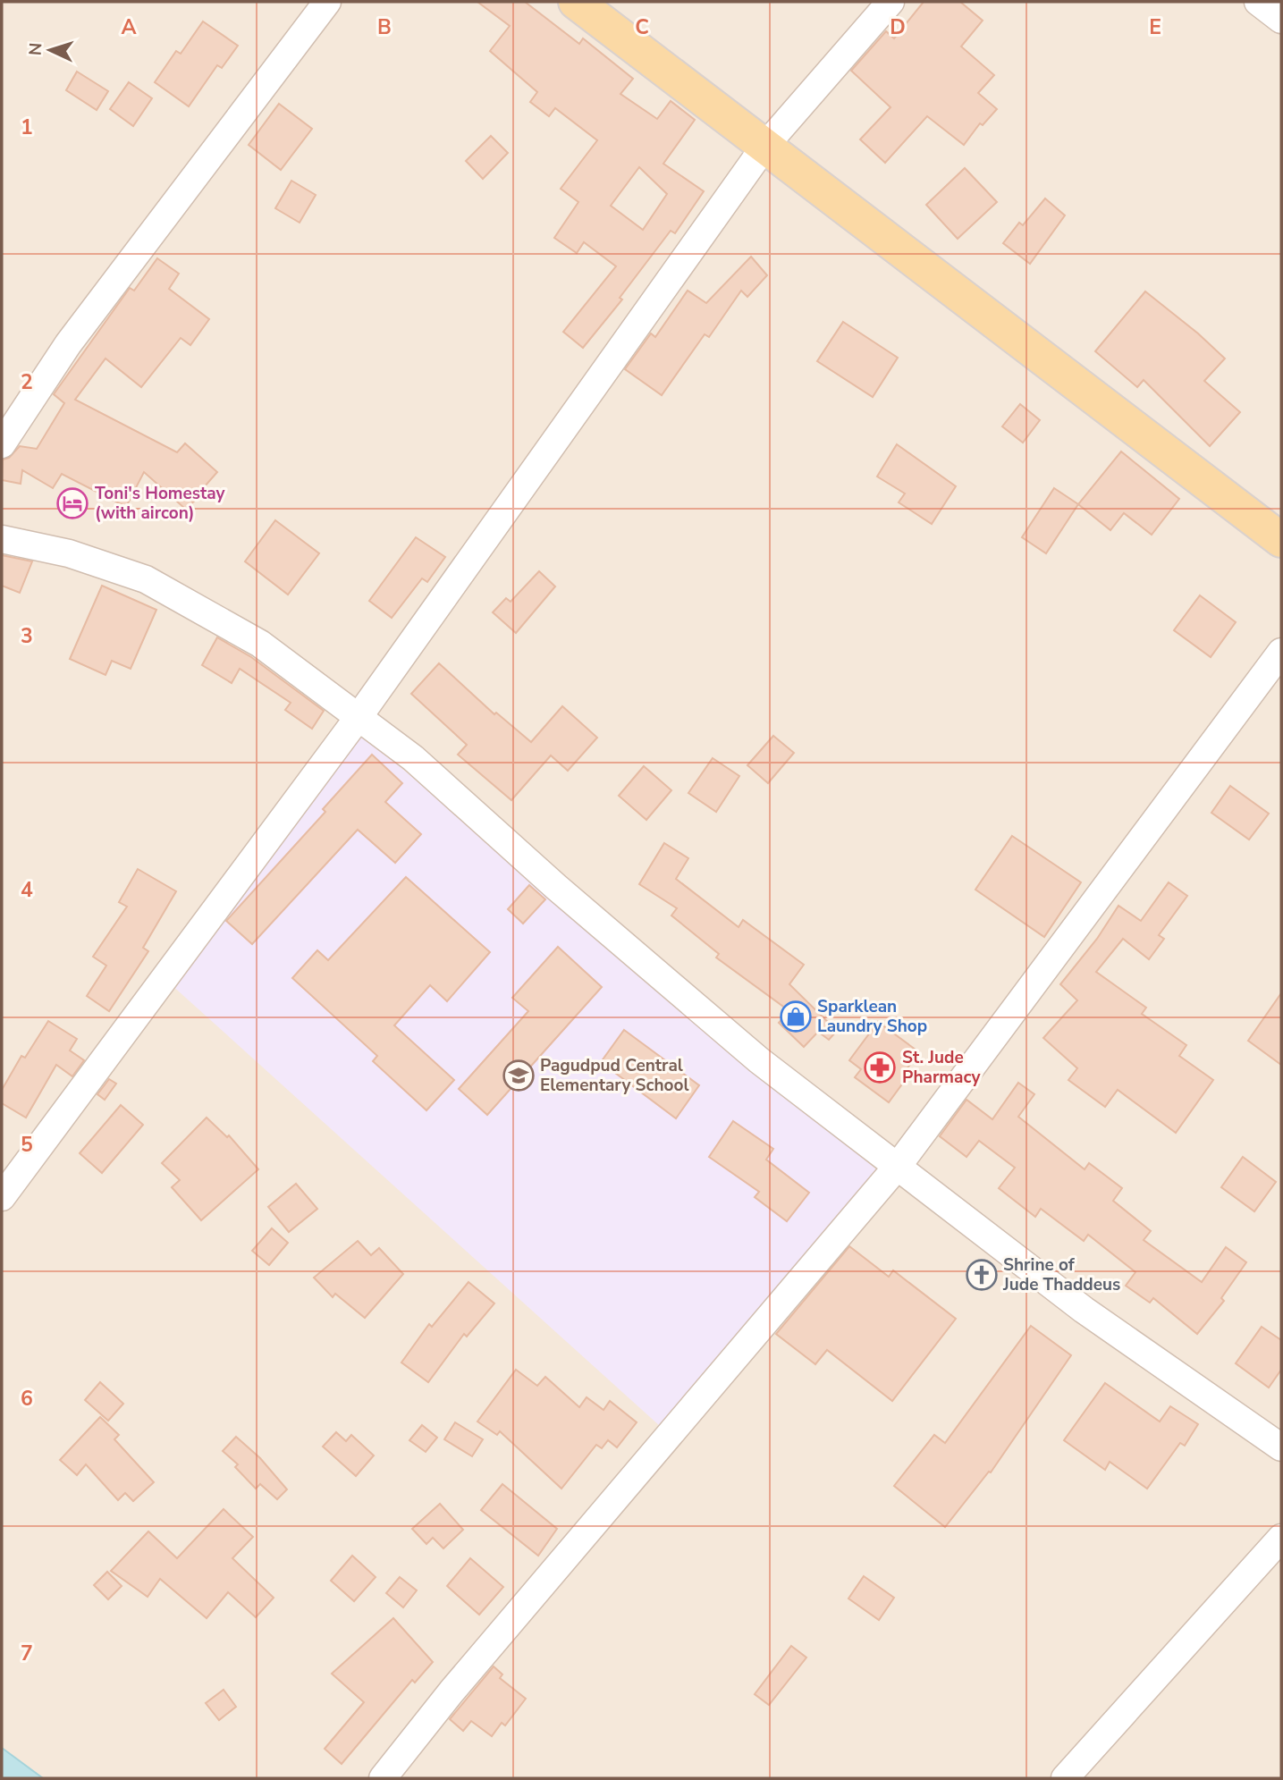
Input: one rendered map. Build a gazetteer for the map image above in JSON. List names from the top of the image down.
{
  "places": {
    "hotel": ["Toni's Homestay (with aircon)"],
    "shop": ["Sparklean Laundry Shop"],
    "pharmacy": ["St. Jude Pharmacy"],
    "school or university": ["Pagudpud Central Elementary School"],
    "church": ["Shrine of Jude Thaddeus"]
  },
  "north": "left",
  "grid": {
    "columns": [
      "A",
      "B",
      "C",
      "D",
      "E"
    ],
    "rows": [
      "1",
      "2",
      "3",
      "4",
      "5",
      "6",
      "7"
    ]
  }
}
